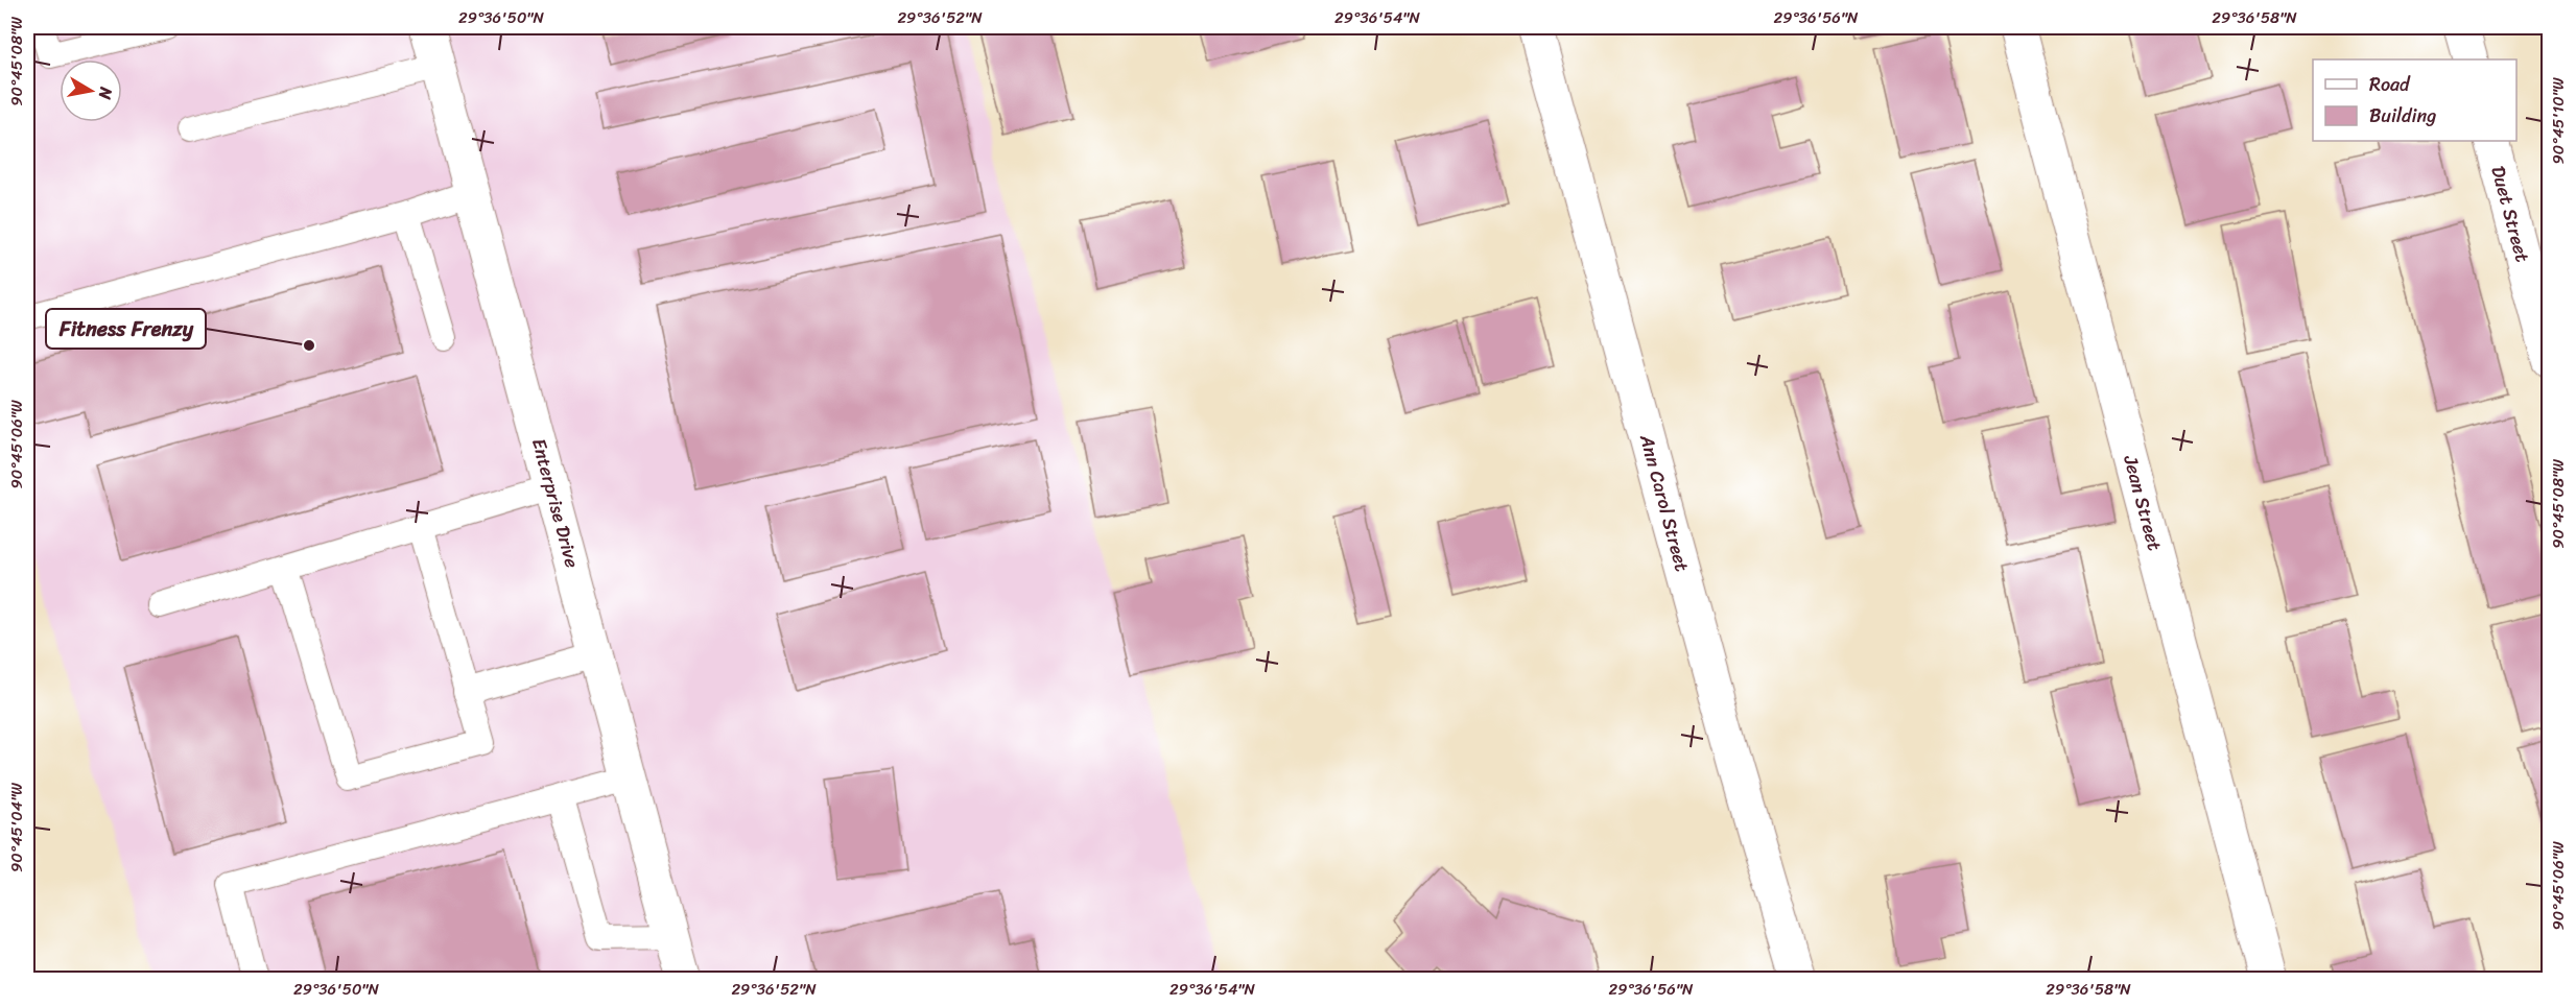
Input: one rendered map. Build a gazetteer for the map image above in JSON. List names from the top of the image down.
{
  "streets": {
    "street": [
      "Duet Street",
      "Enterprise Drive",
      "Ann Carol Street",
      "Jean Street"
    ]
  },
  "places": ["Fitness Frenzy"],
  "legend": ["Road", "Building"],
  "north": "right",
  "coordinates": [
    "29°36'50\"N",
    "29°36'52\"N",
    "29°36'54\"N",
    "29°36'56\"N",
    "29°36'58\"N",
    "90°45'08\"W",
    "90°45'10\"W",
    "90°45'06\"W",
    "90°45'04\"W"
  ]
}
